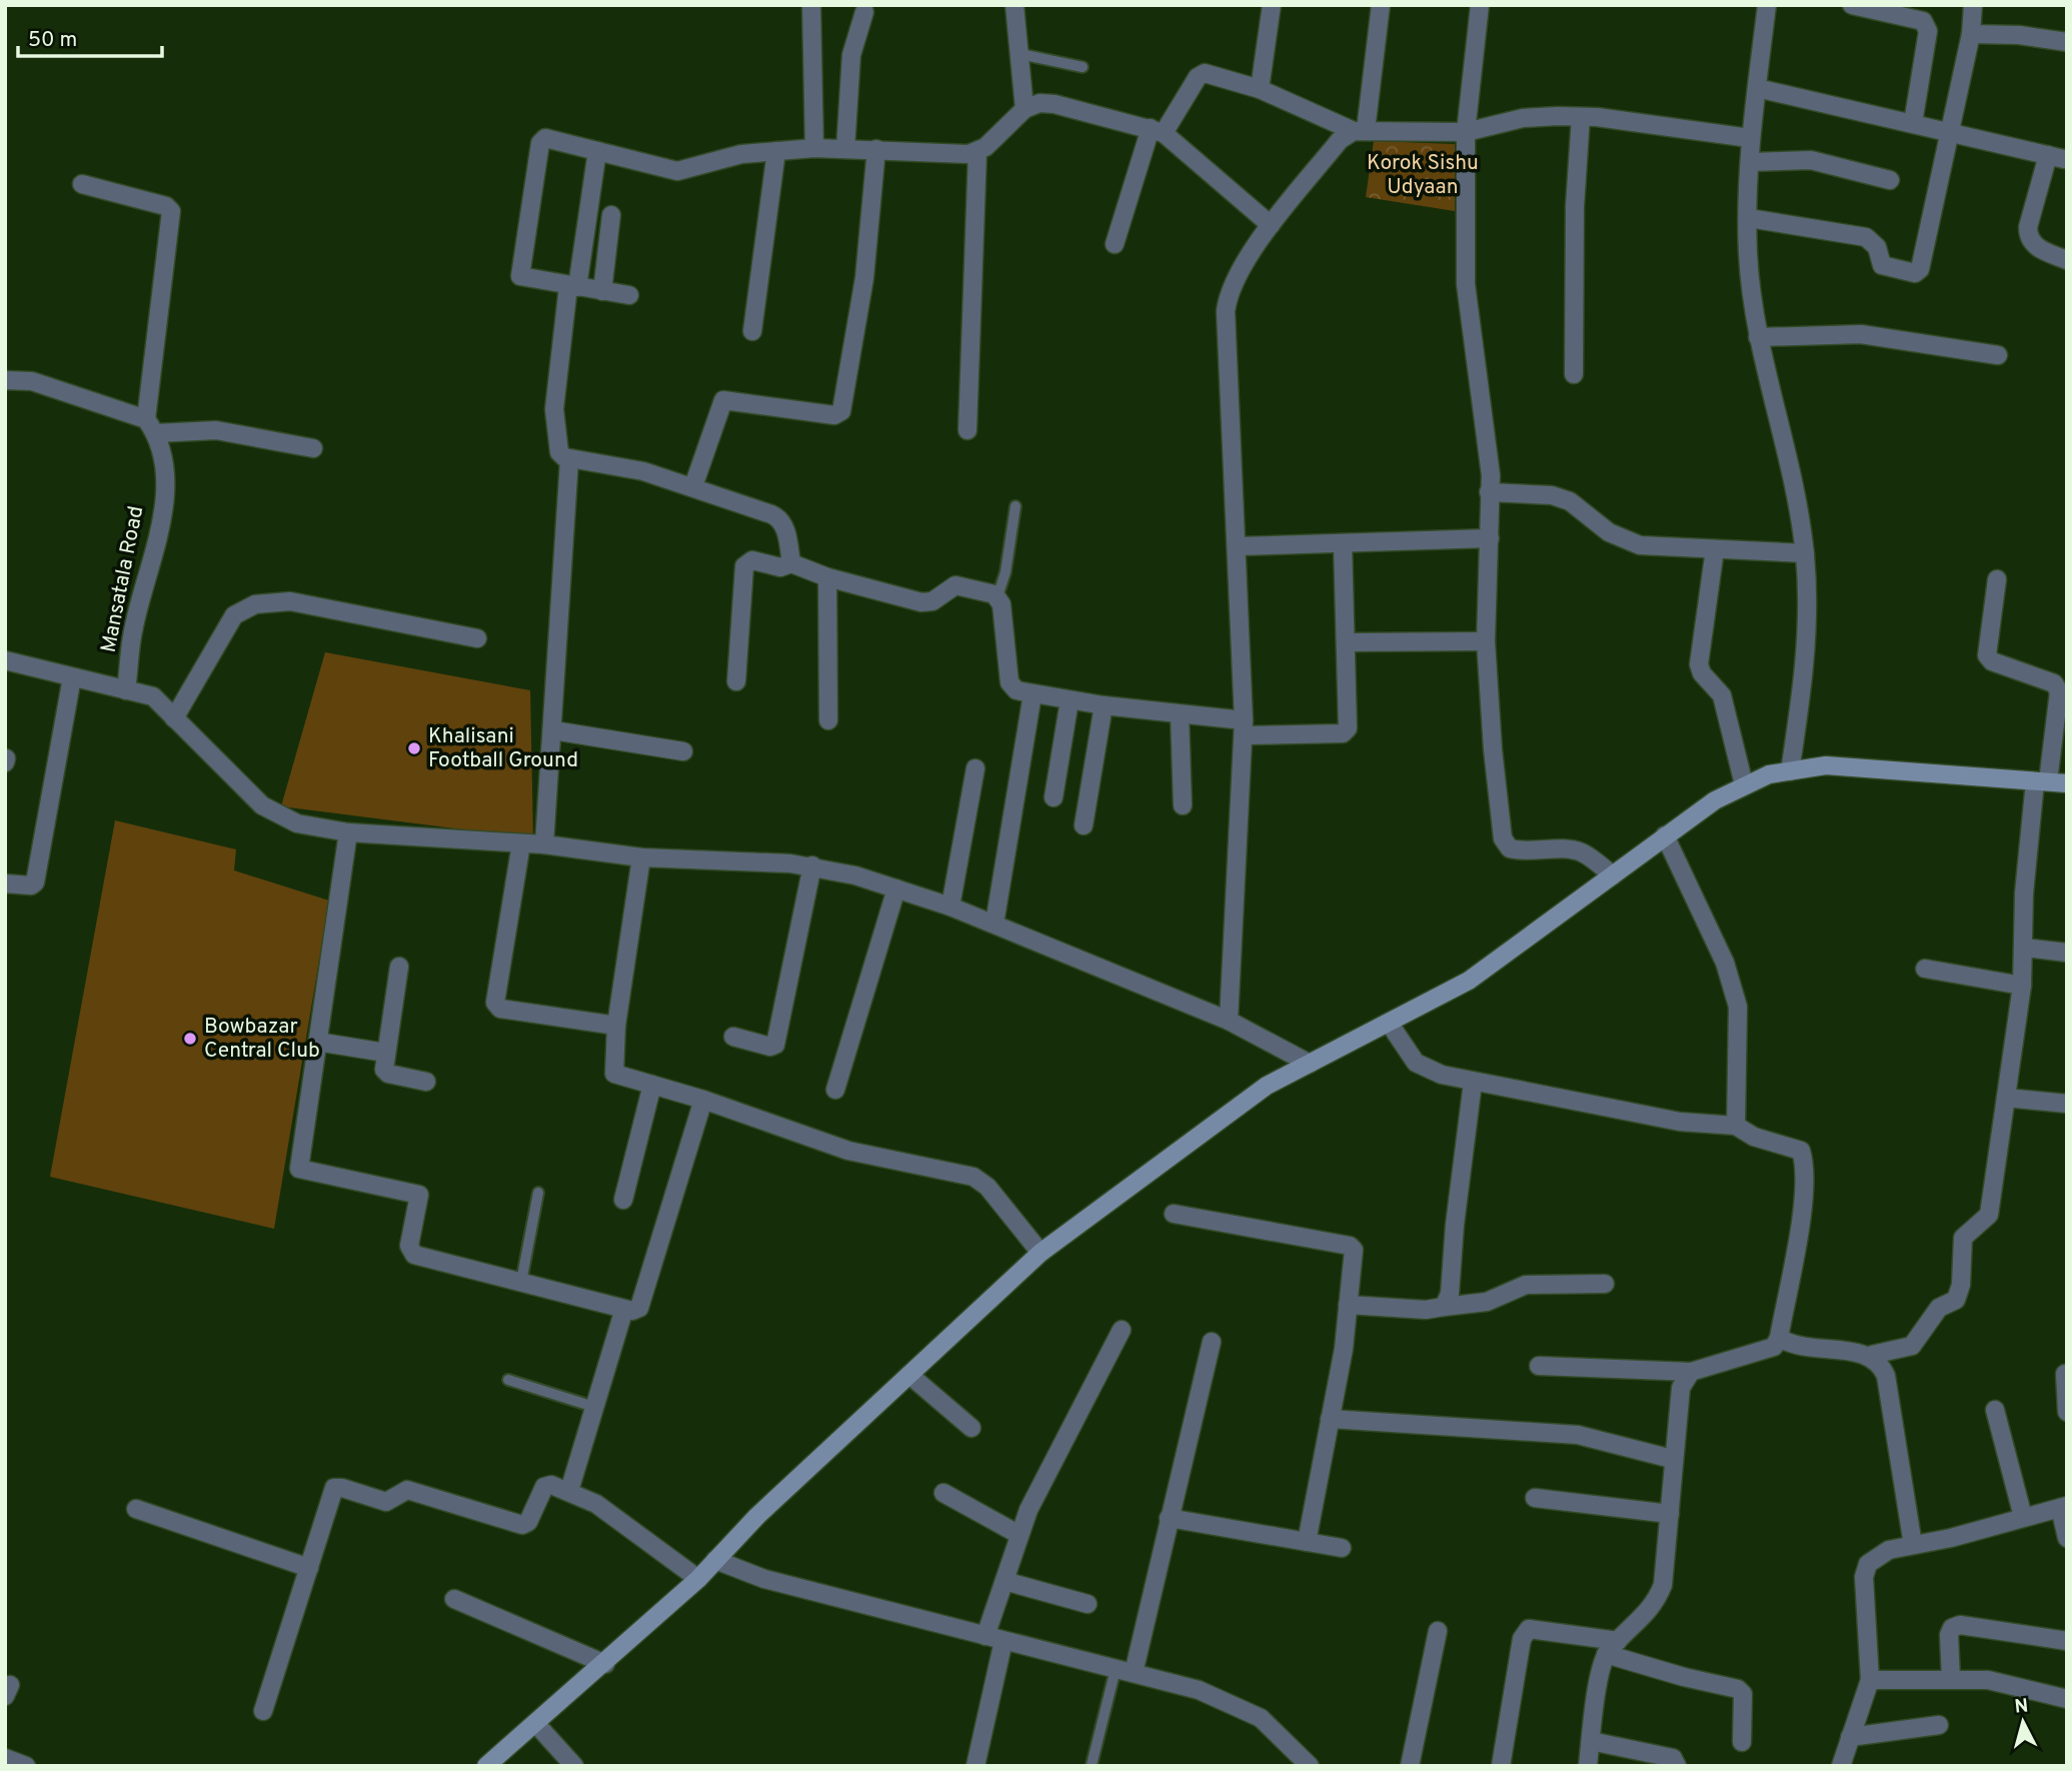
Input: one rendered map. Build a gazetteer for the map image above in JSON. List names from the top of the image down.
{
  "streets": {
    "street": ["Mansatala Road"]
  },
  "parks": ["Korok Sishu Udyaan"],
  "places": ["Khalisani Football Ground", "Bowbazar Central Club"],
  "scale_bar": "50 m",
  "north": "top"
}
